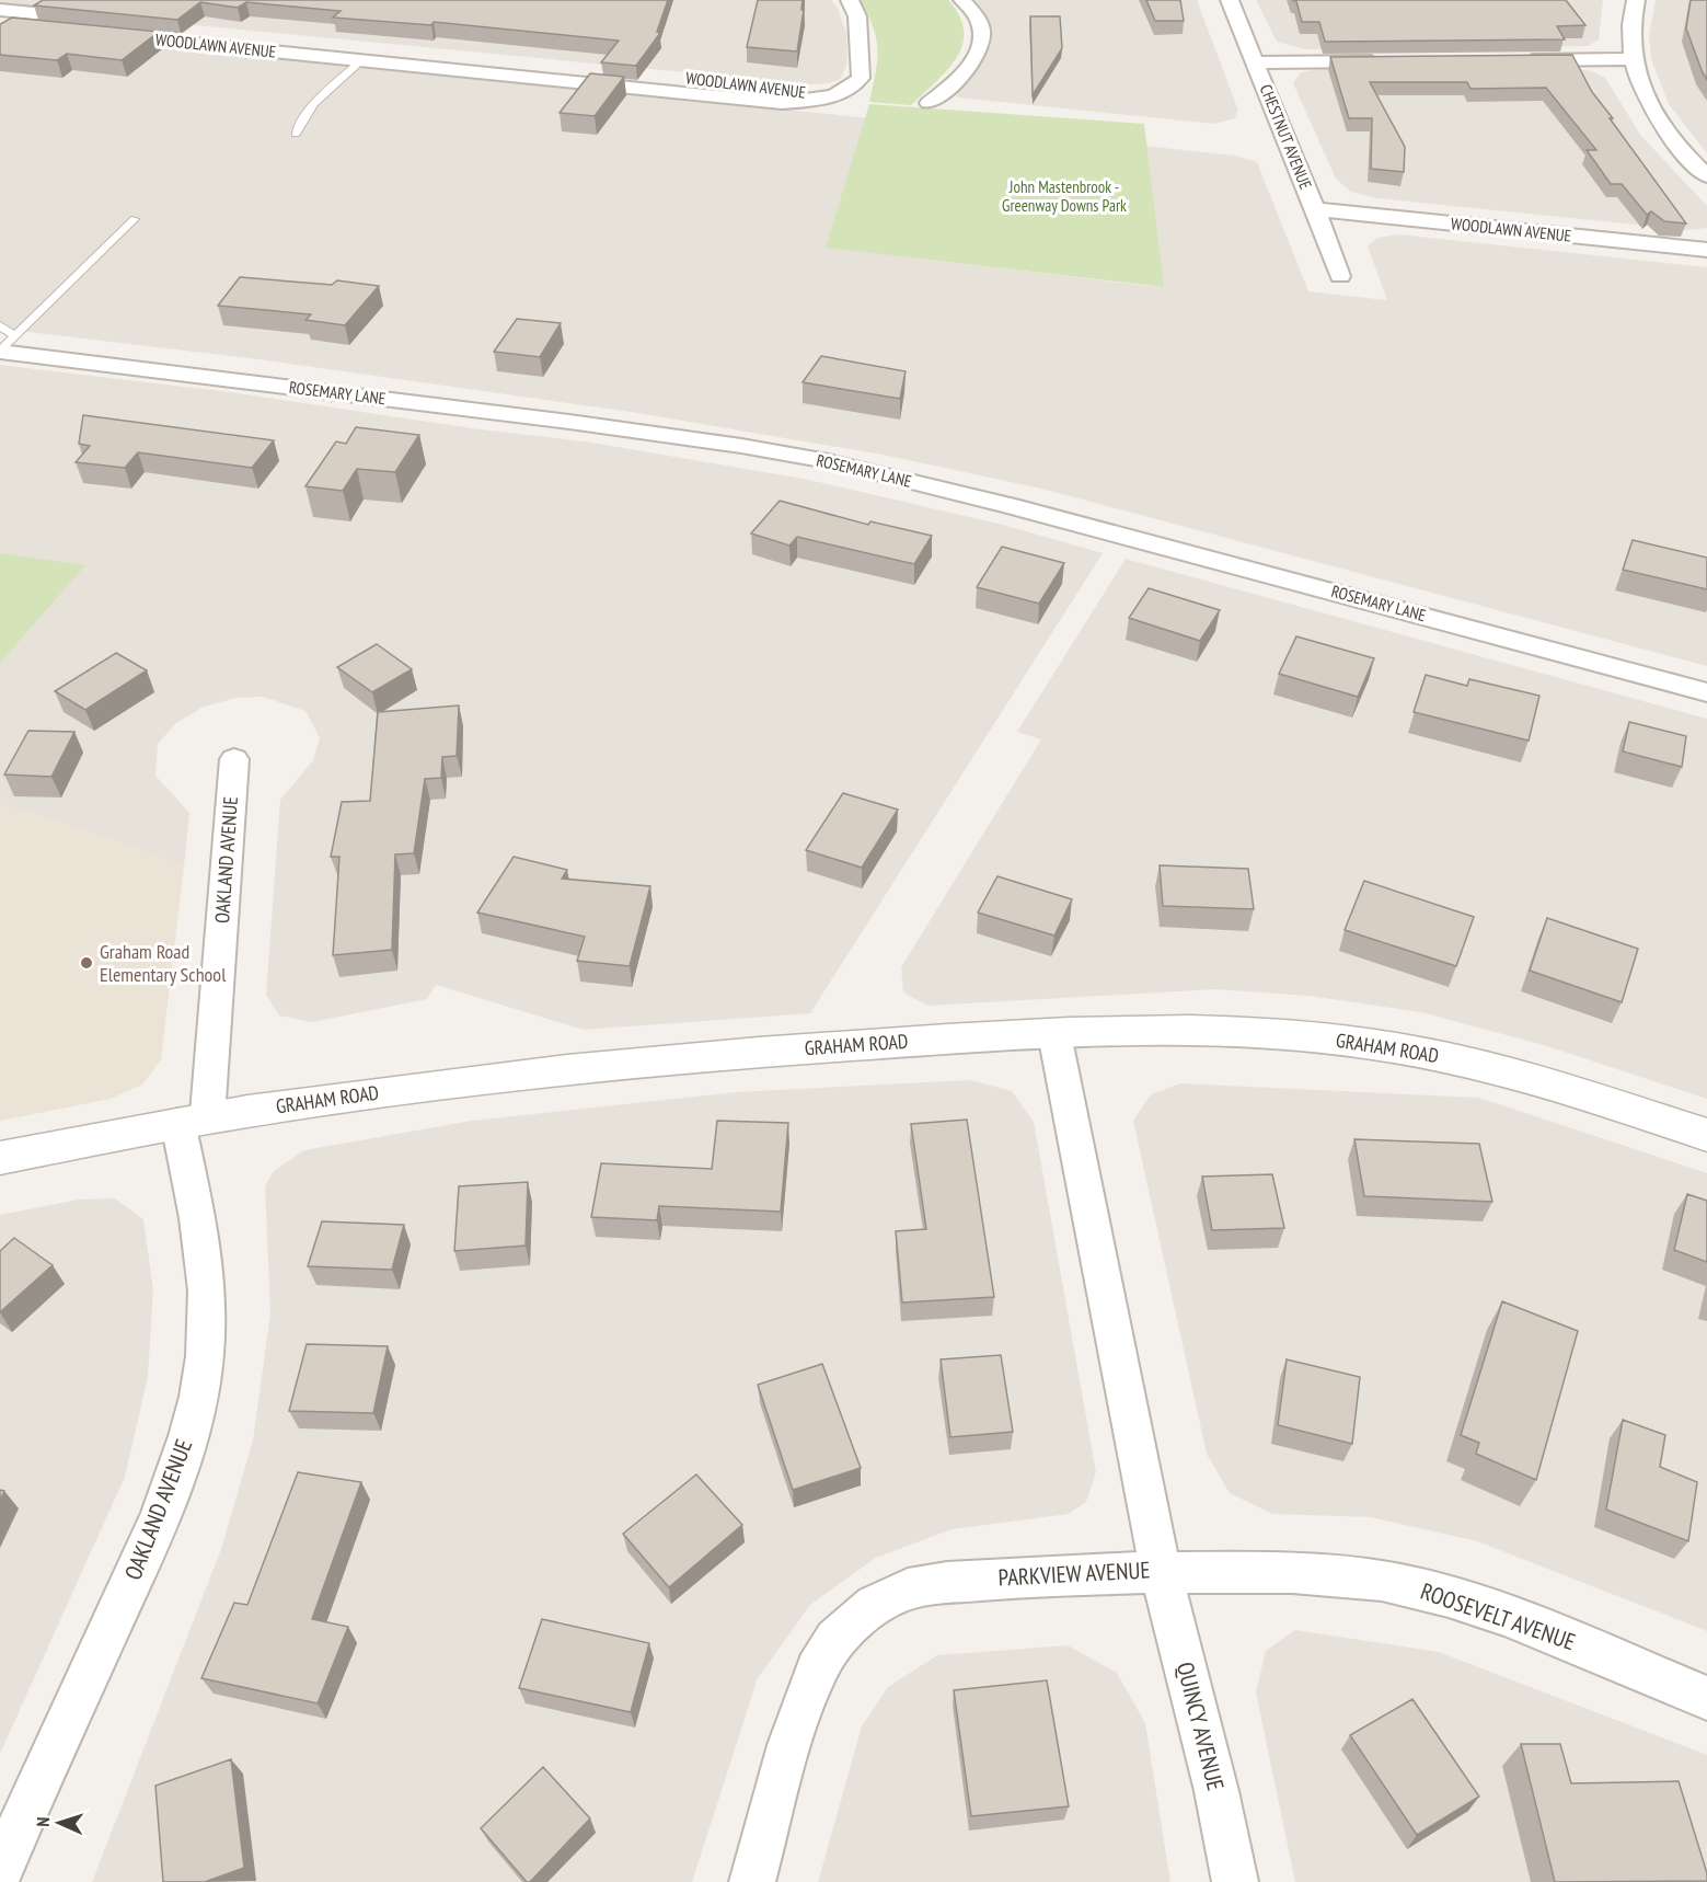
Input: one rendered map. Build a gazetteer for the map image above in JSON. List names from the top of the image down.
{
  "streets": {
    "street": [
      "WOODLAWN AVENUE",
      "CHESTNUT AVENUE",
      "ROSEMARY LANE",
      "OAKLAND AVENUE",
      "GRAHAM ROAD",
      "PARKVIEW AVENUE",
      "ROOSEVELT AVENUE",
      "QUINCY AVENUE"
    ]
  },
  "crossings": [
    ["WOODLAWN AVENUE", "CHESTNUT AVENUE"],
    ["OAKLAND AVENUE", "GRAHAM ROAD"],
    ["GRAHAM ROAD", "PARKVIEW AVENUE"],
    ["PARKVIEW AVENUE", "ROOSEVELT AVENUE"],
    ["PARKVIEW AVENUE", "QUINCY AVENUE"],
    ["ROOSEVELT AVENUE", "QUINCY AVENUE"]
  ],
  "parks": ["John Mastenbrook - Greenway Downs Park"],
  "places": ["Graham Road Elementary School"],
  "north": "left"
}
